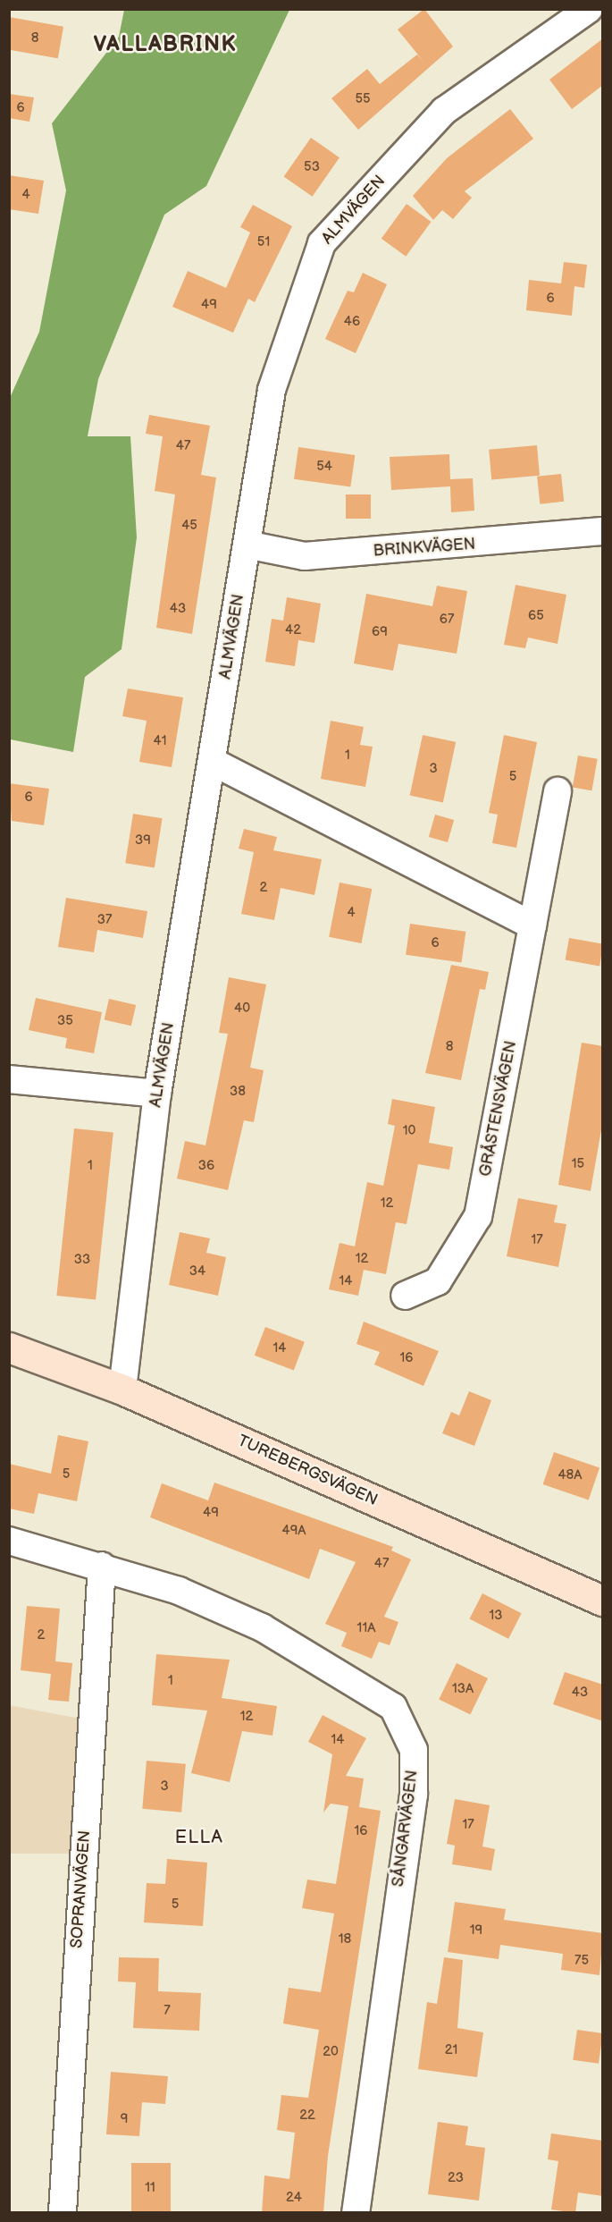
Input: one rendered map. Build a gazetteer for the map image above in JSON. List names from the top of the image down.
{
  "streets": {
    "street": [
      "ALMVÄGEN",
      "BRINKVÄGEN",
      "GRÅSTENSVÄGEN",
      "TUREBERGSVÄGEN",
      "SÅNGARVÄGEN",
      "SOPRANVÄGEN"
    ]
  },
  "crossings": [
    ["ALMVÄGEN", "BRINKVÄGEN"],
    ["ALMVÄGEN", "TUREBERGSVÄGEN"],
    ["SÅNGARVÄGEN", "SOPRANVÄGEN"]
  ],
  "districts": ["VALLABRINK", "ELLA"],
  "house_numbers": [
    "8",
    "55",
    "6",
    "53",
    "4",
    "51",
    "6",
    "49",
    "46",
    "47",
    "54",
    "45",
    "43",
    "65",
    "67",
    "42",
    "69",
    "41",
    "1",
    "3",
    "5",
    "6",
    "39",
    "2",
    "4",
    "37",
    "6",
    "40",
    "35",
    "8",
    "38",
    "10",
    "15",
    "1",
    "36",
    "12",
    "17",
    "12",
    "33",
    "34",
    "14",
    "14",
    "16",
    "5",
    "48A",
    "49",
    "49A",
    "47",
    "13",
    "11A",
    "2",
    "1",
    "13A",
    "43",
    "12",
    "14",
    "3",
    "17",
    "16",
    "5",
    "19",
    "18",
    "75",
    "7",
    "21",
    "20",
    "22",
    "9",
    "23",
    "11",
    "24"
  ]
}
